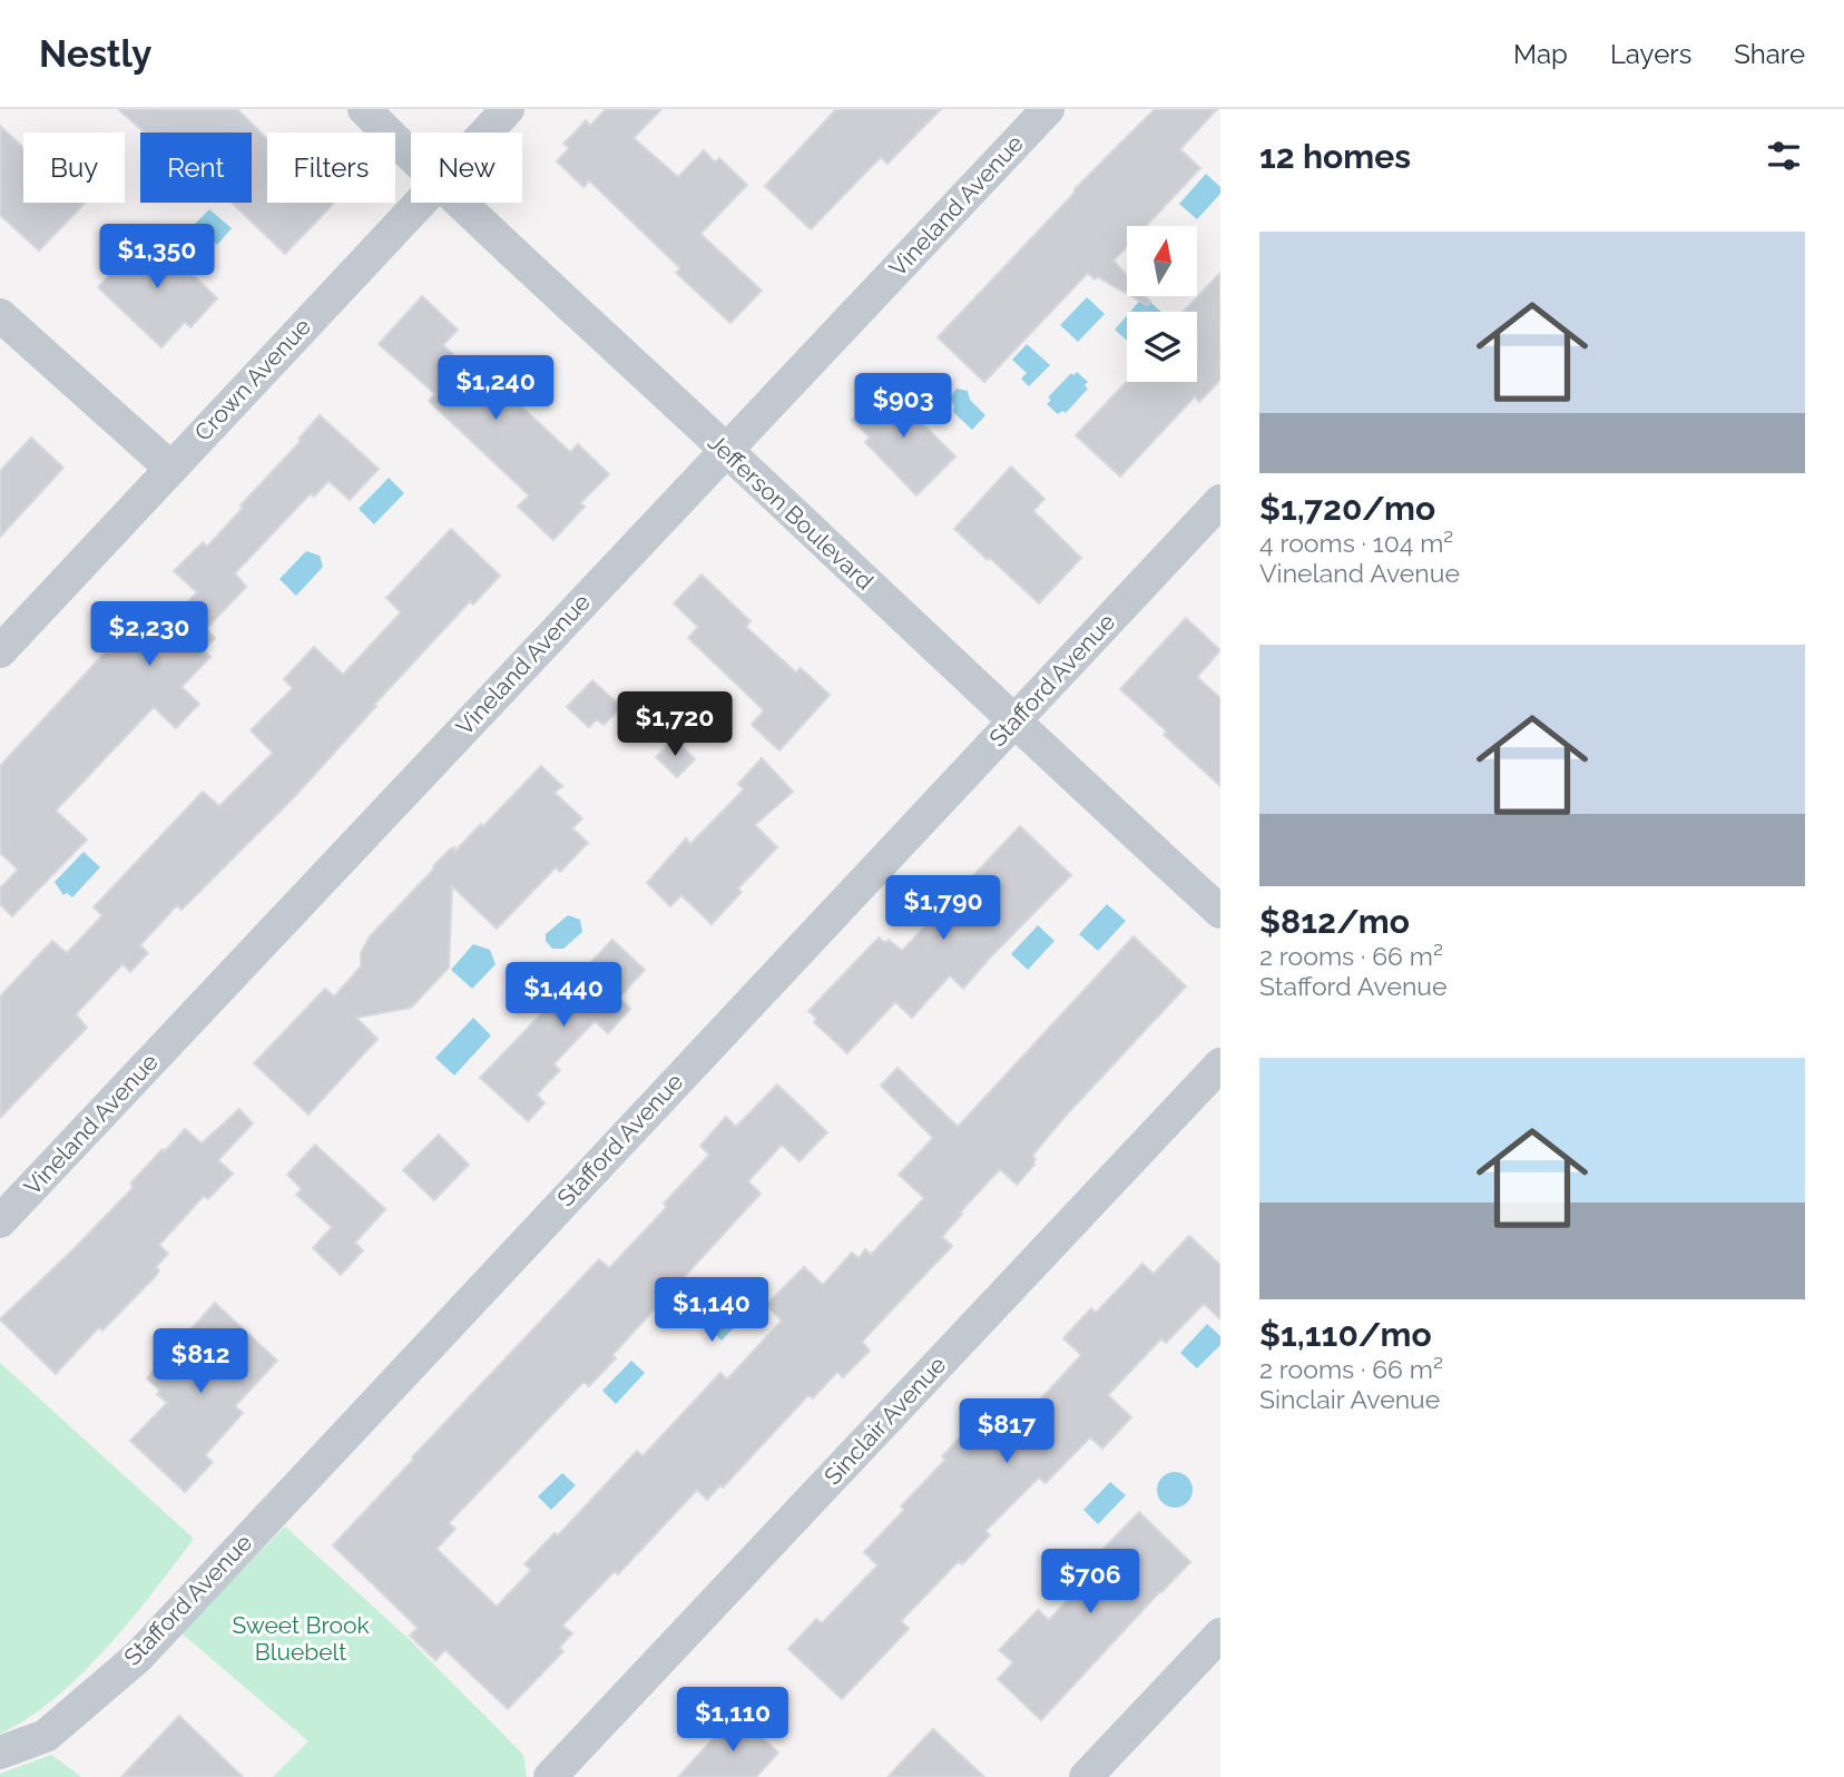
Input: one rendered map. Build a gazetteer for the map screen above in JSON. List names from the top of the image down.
{
  "streets": {
    "street": [
      "Vineland Avenue",
      "Crown Avenue",
      "Jefferson Boulevard",
      "Stafford Avenue",
      "Sinclair Avenue"
    ]
  },
  "crossings": [
    ["Vineland Avenue", "Jefferson Boulevard"],
    ["Jefferson Boulevard", "Stafford Avenue"]
  ],
  "parks": ["Sweet Brook Bluebelt"],
  "north": "top",
  "page": {
    "header": "Nestly",
    "nav": ["Map", "Layers", "Share"],
    "heading": "12 homes",
    "chip": [
      "Buy",
      "Rent",
      "Filters",
      "New"
    ],
    "list": [
      {
        "name": "$1,720/mo",
        "note": "4 rooms · 104 m² · Vineland Avenue"
      },
      {
        "name": "$812/mo",
        "note": "2 rooms · 66 m² · Stafford Avenue"
      },
      {
        "name": "$1,110/mo",
        "note": "2 rooms · 66 m² · Sinclair Avenue"
      }
    ],
    "price": [
      "$1,350",
      "$1,240",
      "$903",
      "$2,230",
      "$1,720",
      "$1,790",
      "$1,440",
      "$1,140",
      "$812",
      "$817",
      "$706",
      "$1,110"
    ]
  }
}
